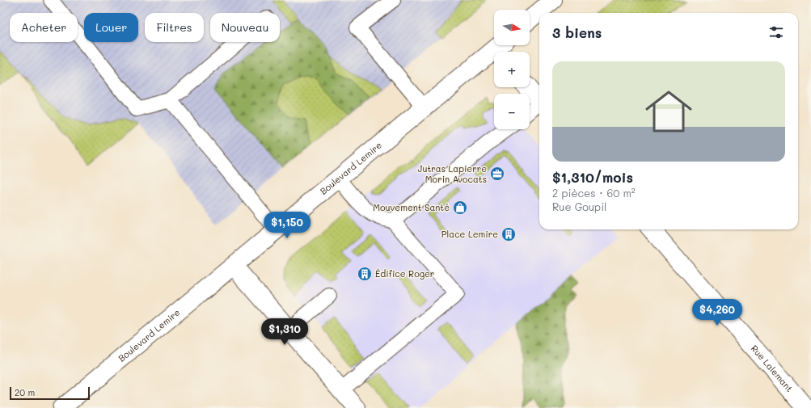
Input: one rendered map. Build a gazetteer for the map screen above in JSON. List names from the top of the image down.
{
  "streets": {
    "main road": ["Boulevard Lemire", "Rue Lalemant"]
  },
  "places": {
    "office": ["Jutras Lapierre Morin Avocats"],
    "shop": ["Mouvement Santé"],
    "building": ["Place Lemire", "Édifice Roger"]
  },
  "scale_bar": "20 m",
  "north": "right",
  "page": {
    "map_buttons": ["+", "−"],
    "chip": [
      "Acheter",
      "Louer",
      "Filtres",
      "Nouveau"
    ],
    "heading": "3 biens",
    "list": [
      {
        "name": "$1,310/mois",
        "note": "2 pièces · 60 m² · Rue Goupil"
      }
    ],
    "price": ["$1,150", "$4,260", "$1,310"],
    "scale": "20 m"
  }
}
